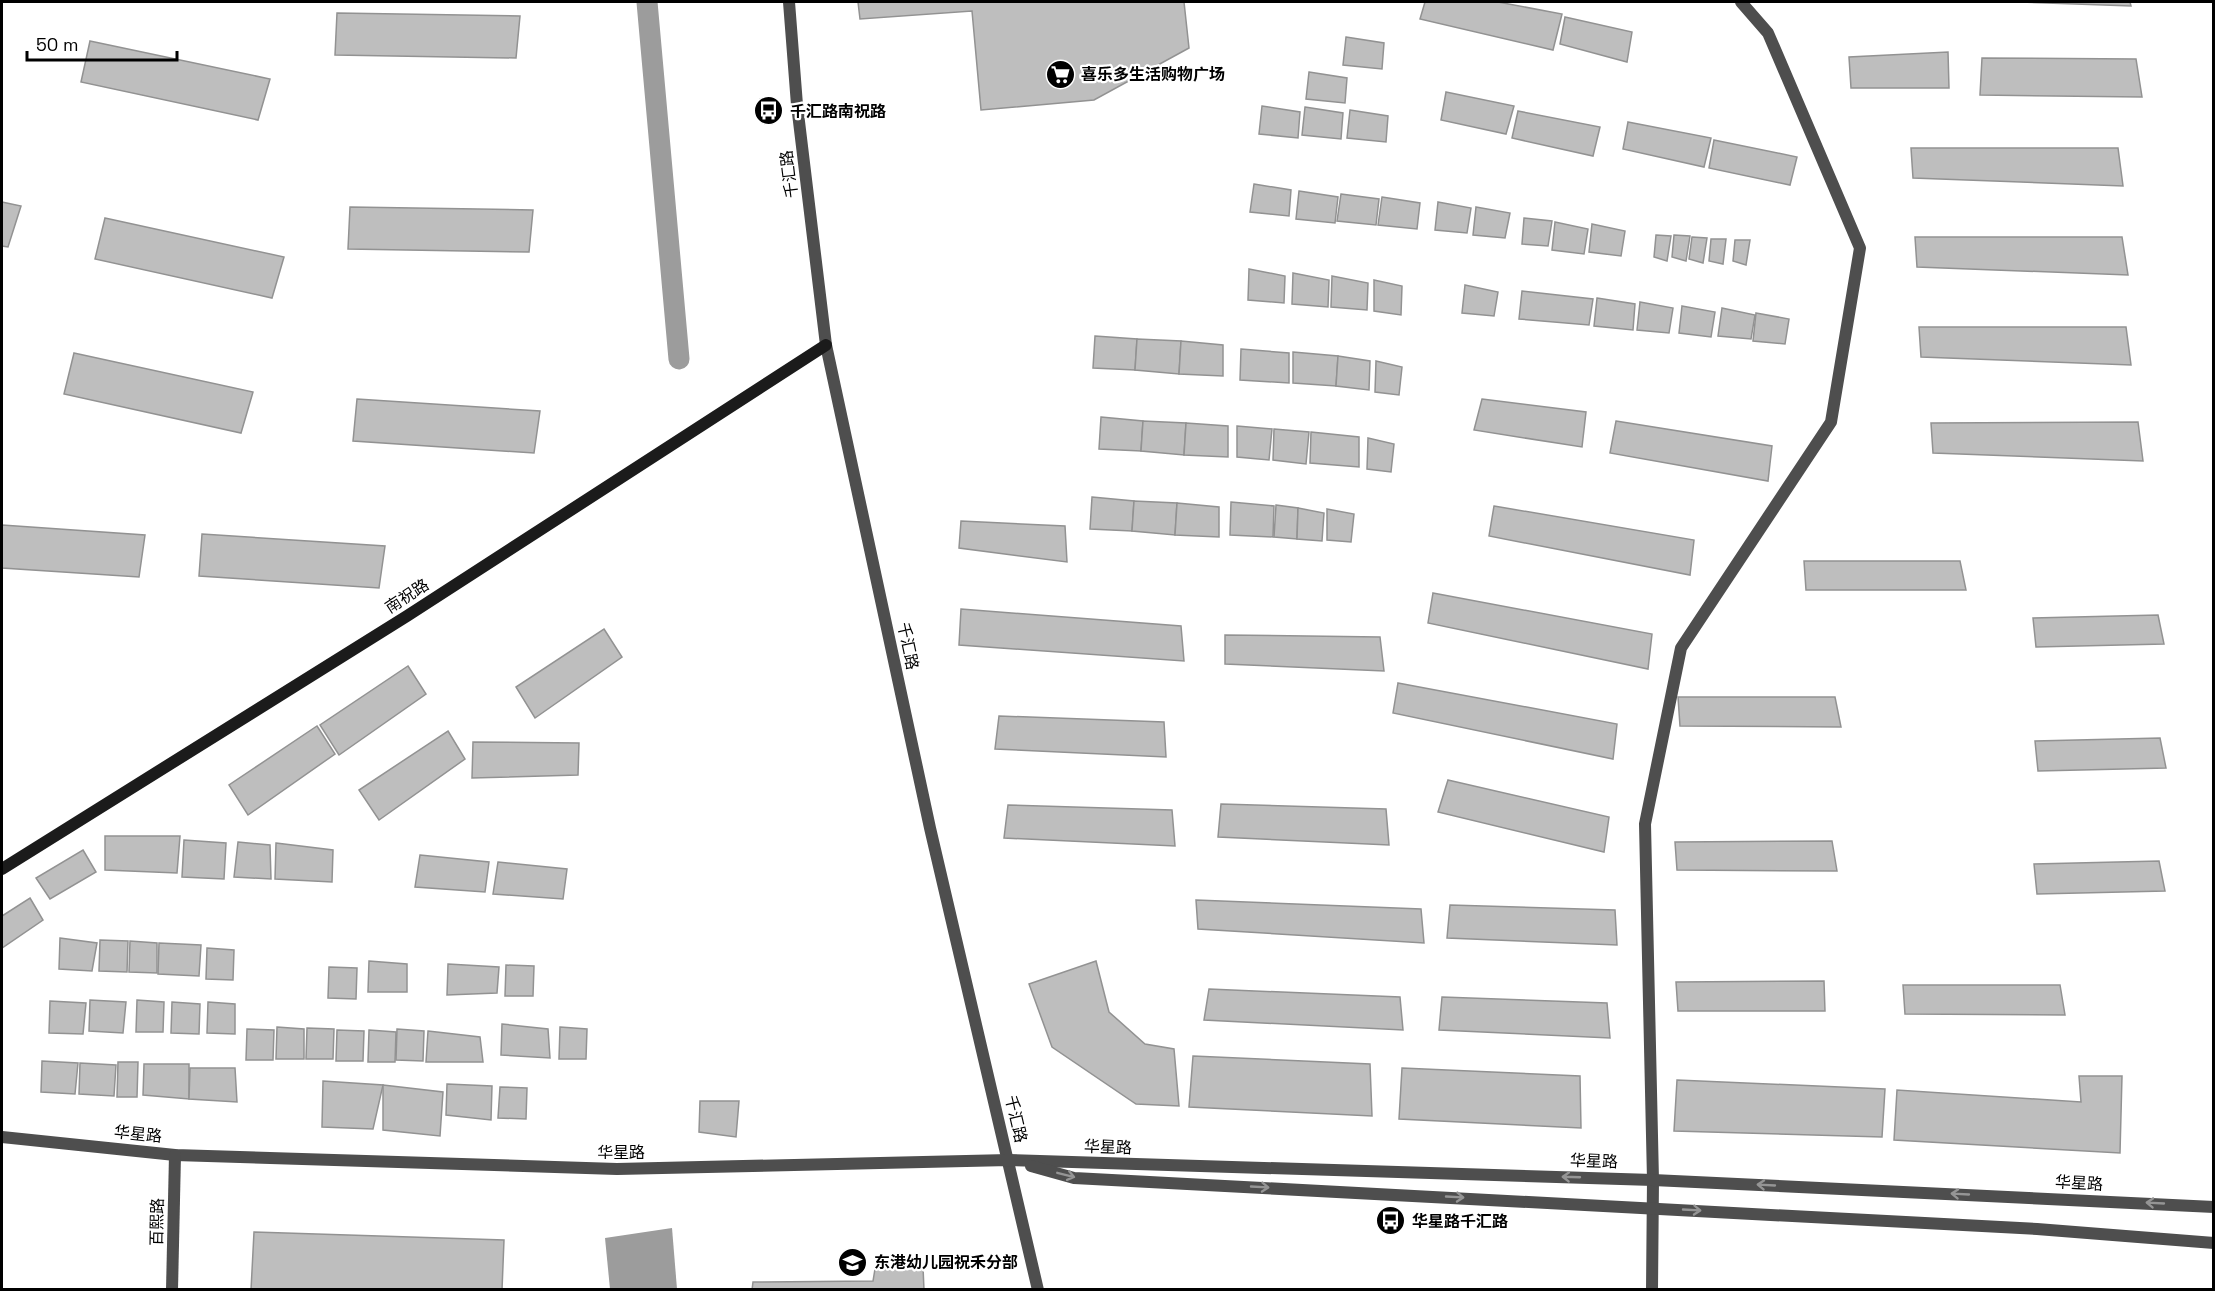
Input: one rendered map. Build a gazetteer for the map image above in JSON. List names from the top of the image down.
{
  "streets": {
    "main road": ["南祝路"],
    "street": ["千汇路", "华星路", "百熙路"]
  },
  "crossings": [
    ["千汇路", "南祝路"],
    ["千汇路", "华星路"],
    ["华星路", "百熙路"]
  ],
  "places": {
    "supermarket": ["喜乐多生活购物广场"],
    "bus stop": ["千汇路南祝路", "华星路千汇路"],
    "school or university": ["东港幼儿园祝禾分部"]
  },
  "scale_bar": "50 m"
}
